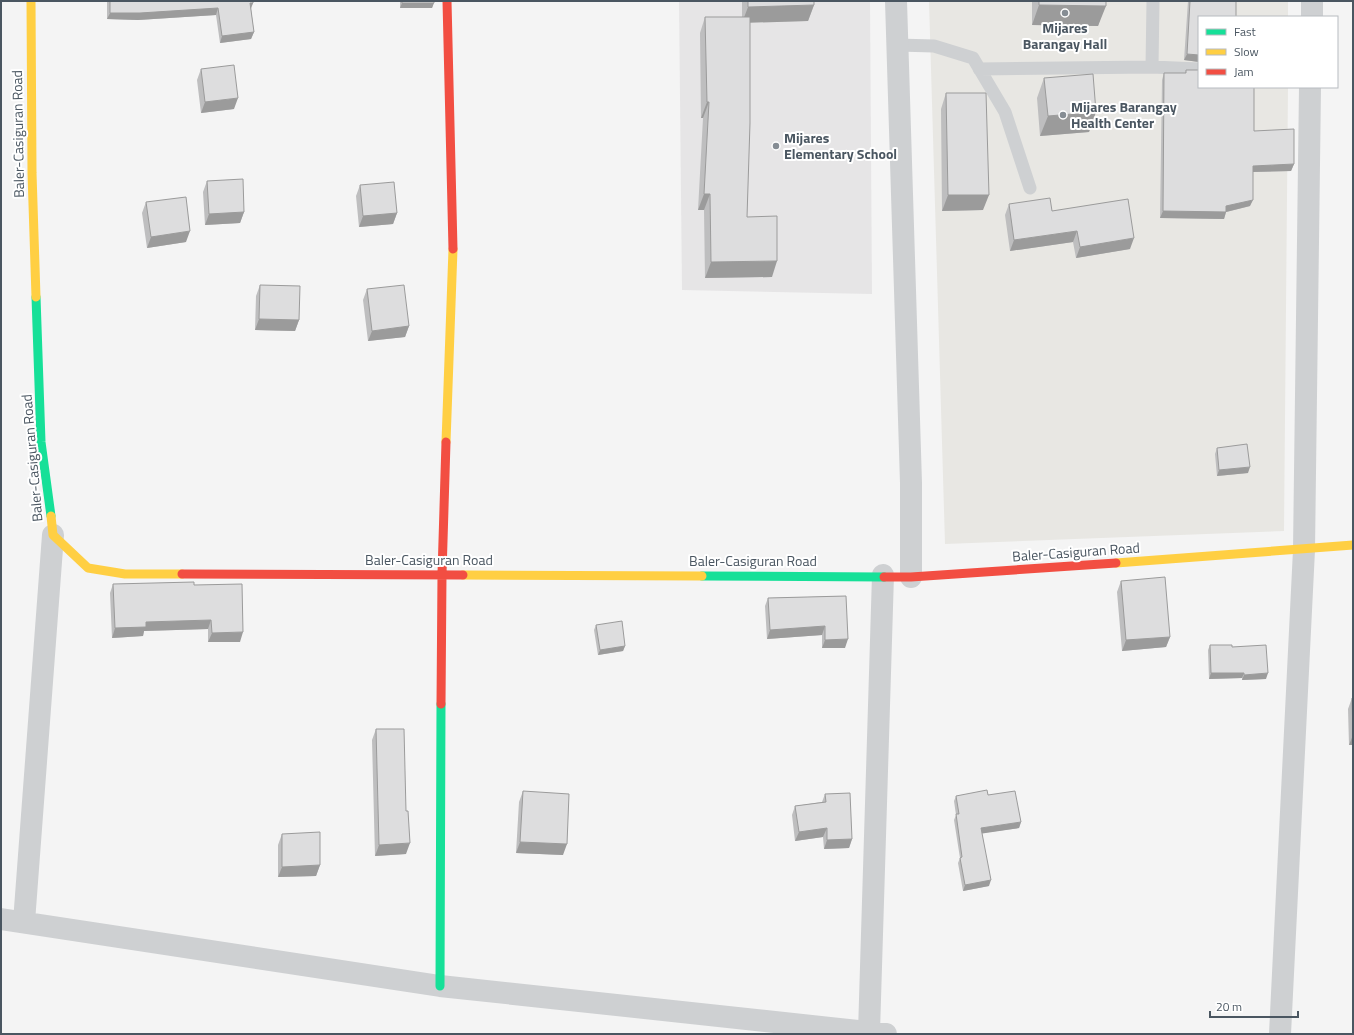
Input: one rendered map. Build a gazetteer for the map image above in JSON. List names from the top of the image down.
{
  "streets": {
    "main road": ["Baler-Casiguran Road"]
  },
  "places": ["Mijares Barangay Hall", "Mijares Barangay Health Center", "Mijares Elementary School"],
  "legend": ["Fast", "Slow", "Jam"],
  "scale_bar": "20 m"
}
